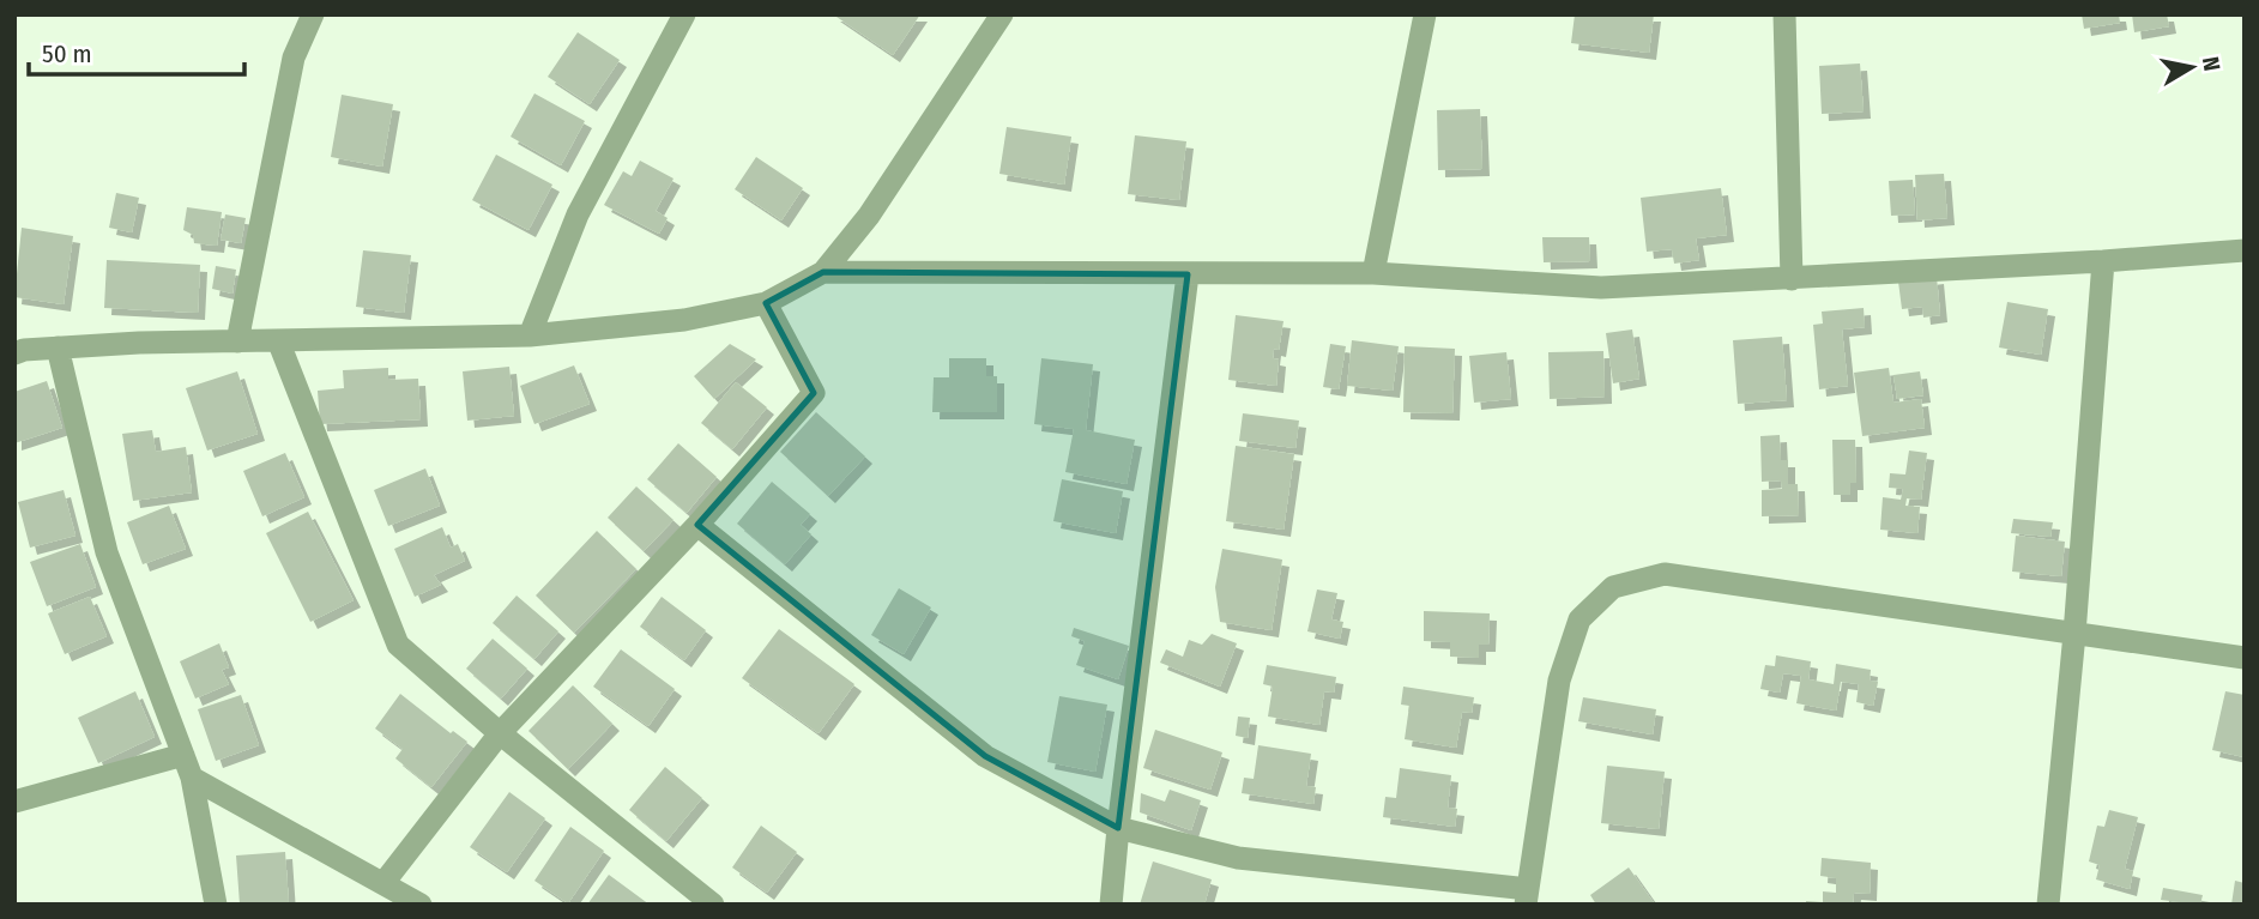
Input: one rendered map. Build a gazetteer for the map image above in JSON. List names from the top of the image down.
{
  "scale_bar": "50 m",
  "north": "right"
}
